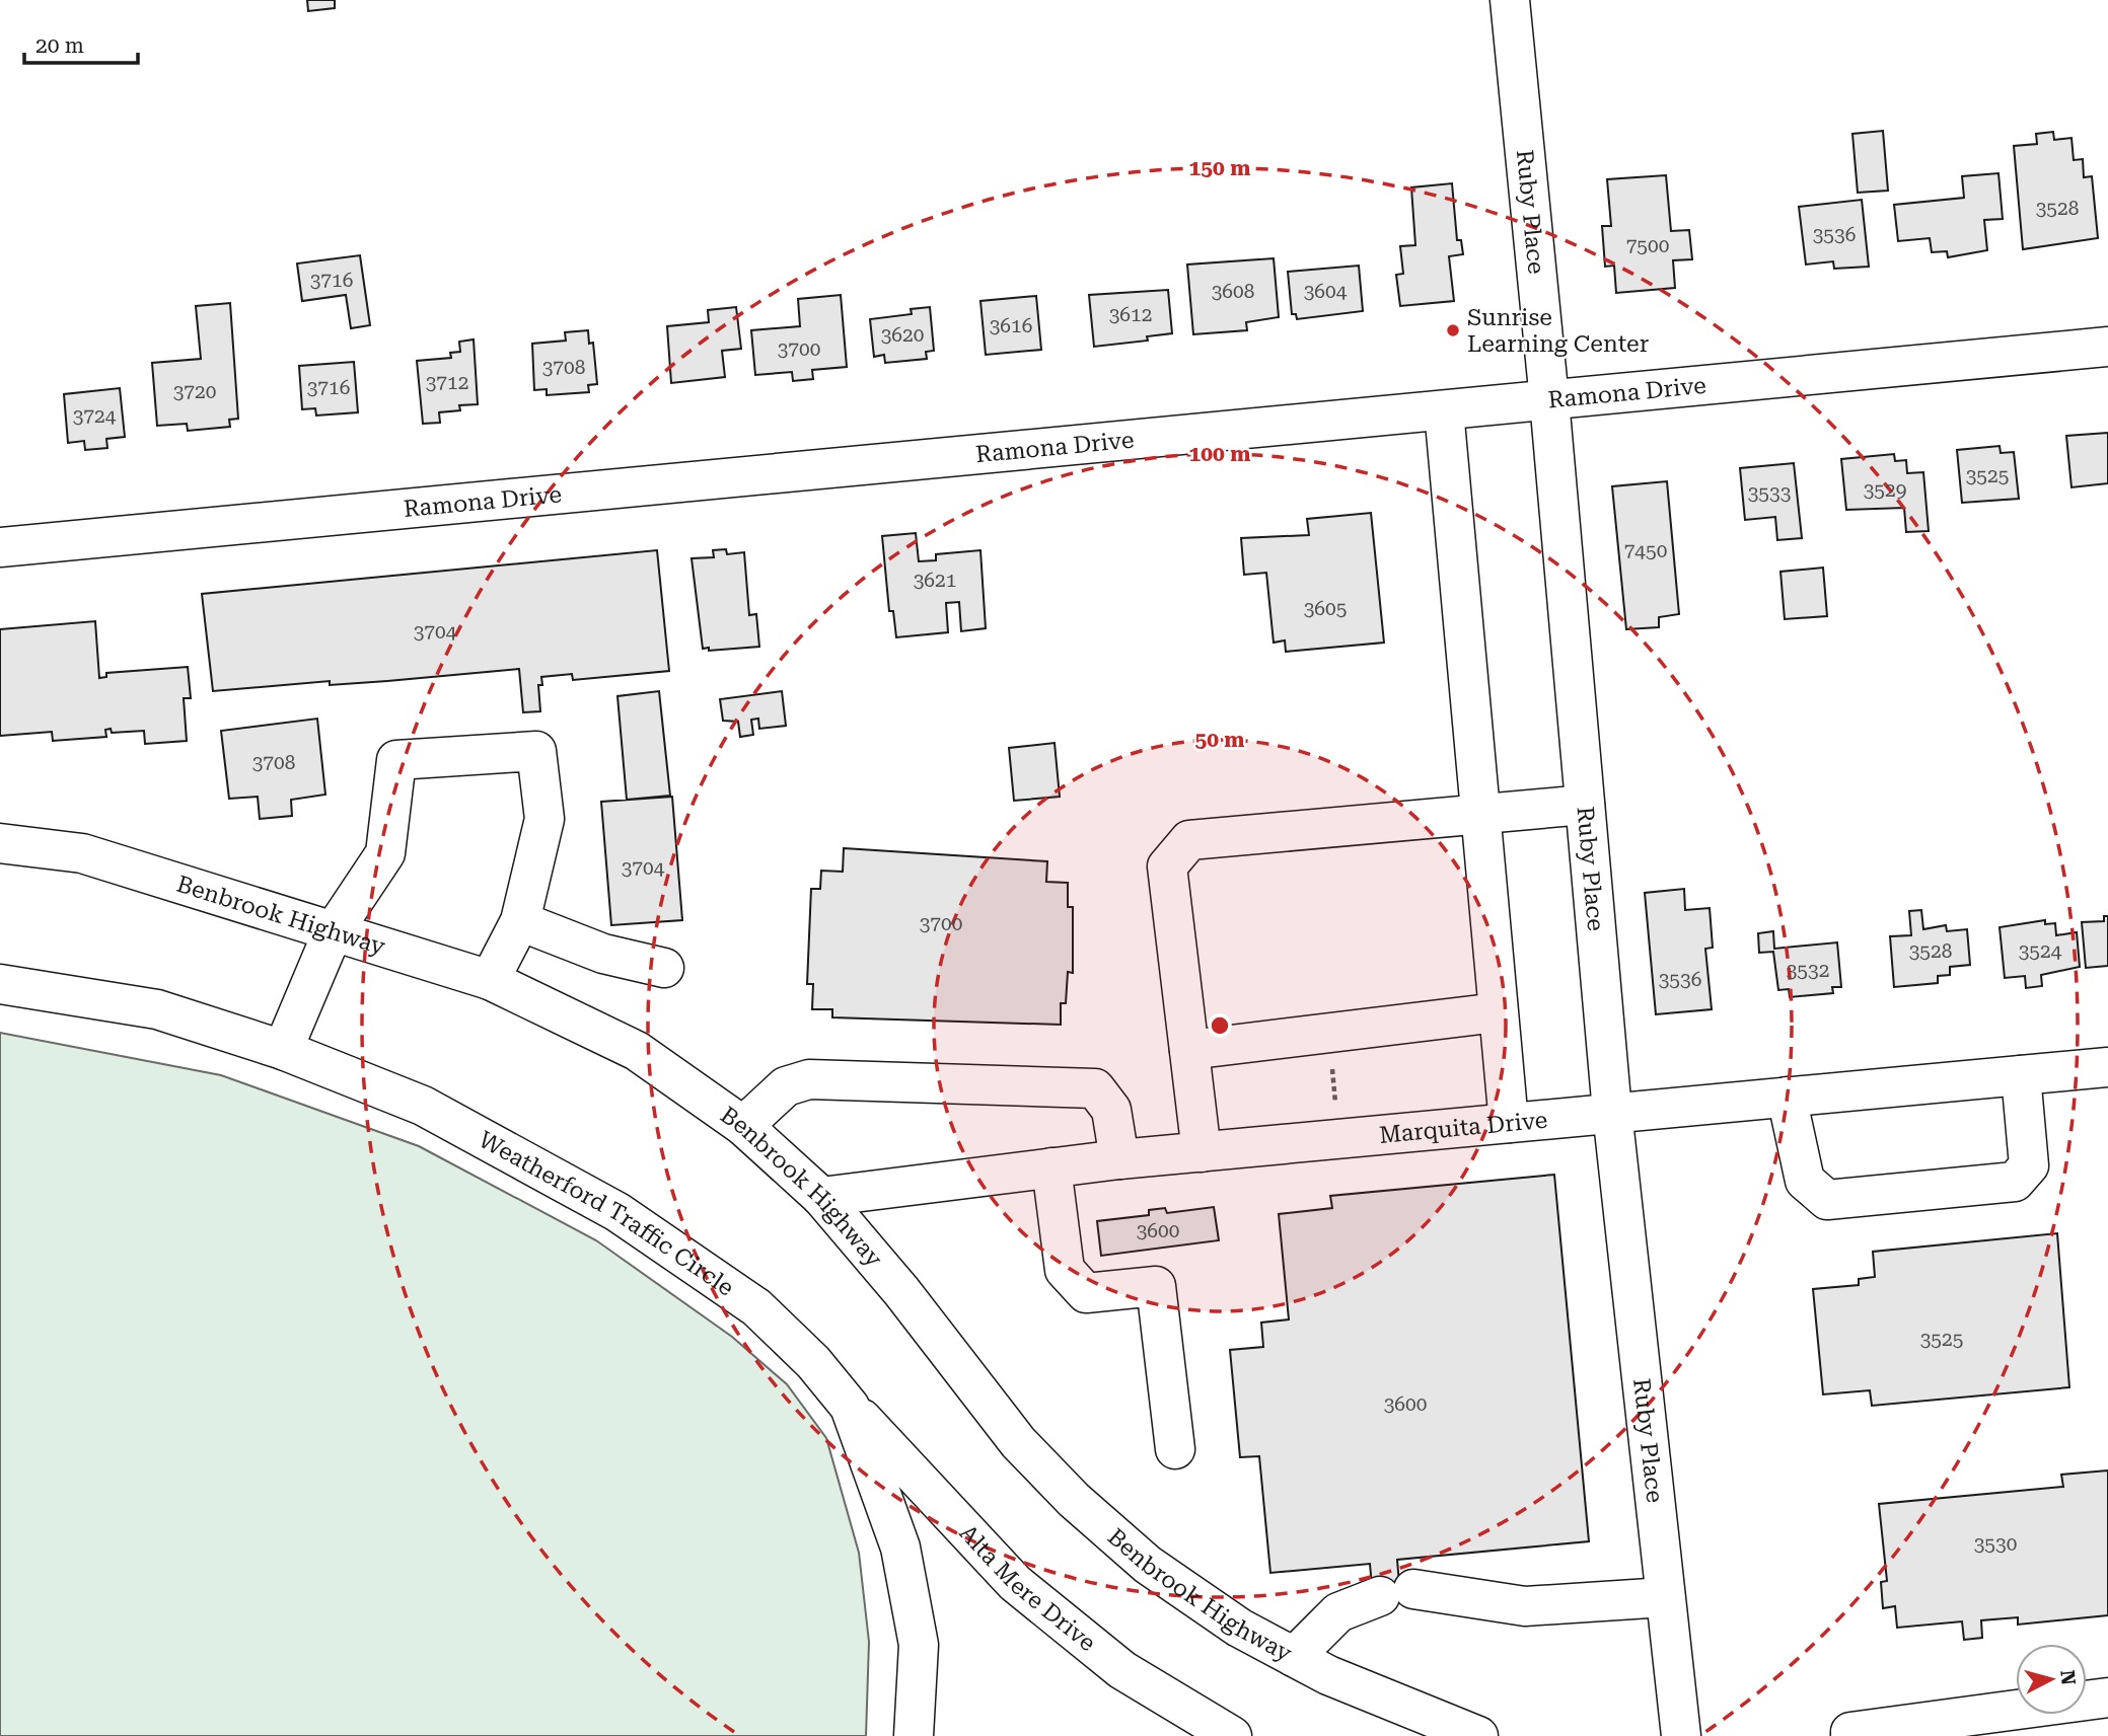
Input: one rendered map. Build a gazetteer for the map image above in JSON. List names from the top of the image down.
{
  "streets": {
    "street": [
      "Ruby Place",
      "Ramona Drive",
      "Benbrook Highway",
      "Marquita Drive",
      "Weatherford Traffic Circle",
      "Alta Mere Drive"
    ]
  },
  "crossings": [
    ["Ruby Place", "Ramona Drive"],
    ["Ruby Place", "Marquita Drive"],
    ["Benbrook Highway", "Marquita Drive"],
    ["Weatherford Traffic Circle", "Alta Mere Drive"]
  ],
  "places": ["Sunrise Learning Center"],
  "house_numbers": [
    "3528",
    "3536",
    "7500",
    "3716",
    "3608",
    "3604",
    "3612",
    "3616",
    "3620",
    "3700",
    "3708",
    "3712",
    "3716",
    "3720",
    "3724",
    "3525",
    "3529",
    "3533",
    "7450",
    "3621",
    "3605",
    "3704",
    "3708",
    "3704",
    "3700",
    "3528",
    "3524",
    "3532",
    "3536",
    "3600",
    "3525",
    "3600",
    "3530"
  ],
  "scale_bar": "20 m",
  "north": "right",
  "rings": ["150 m", "100 m", "50 m"]
}
